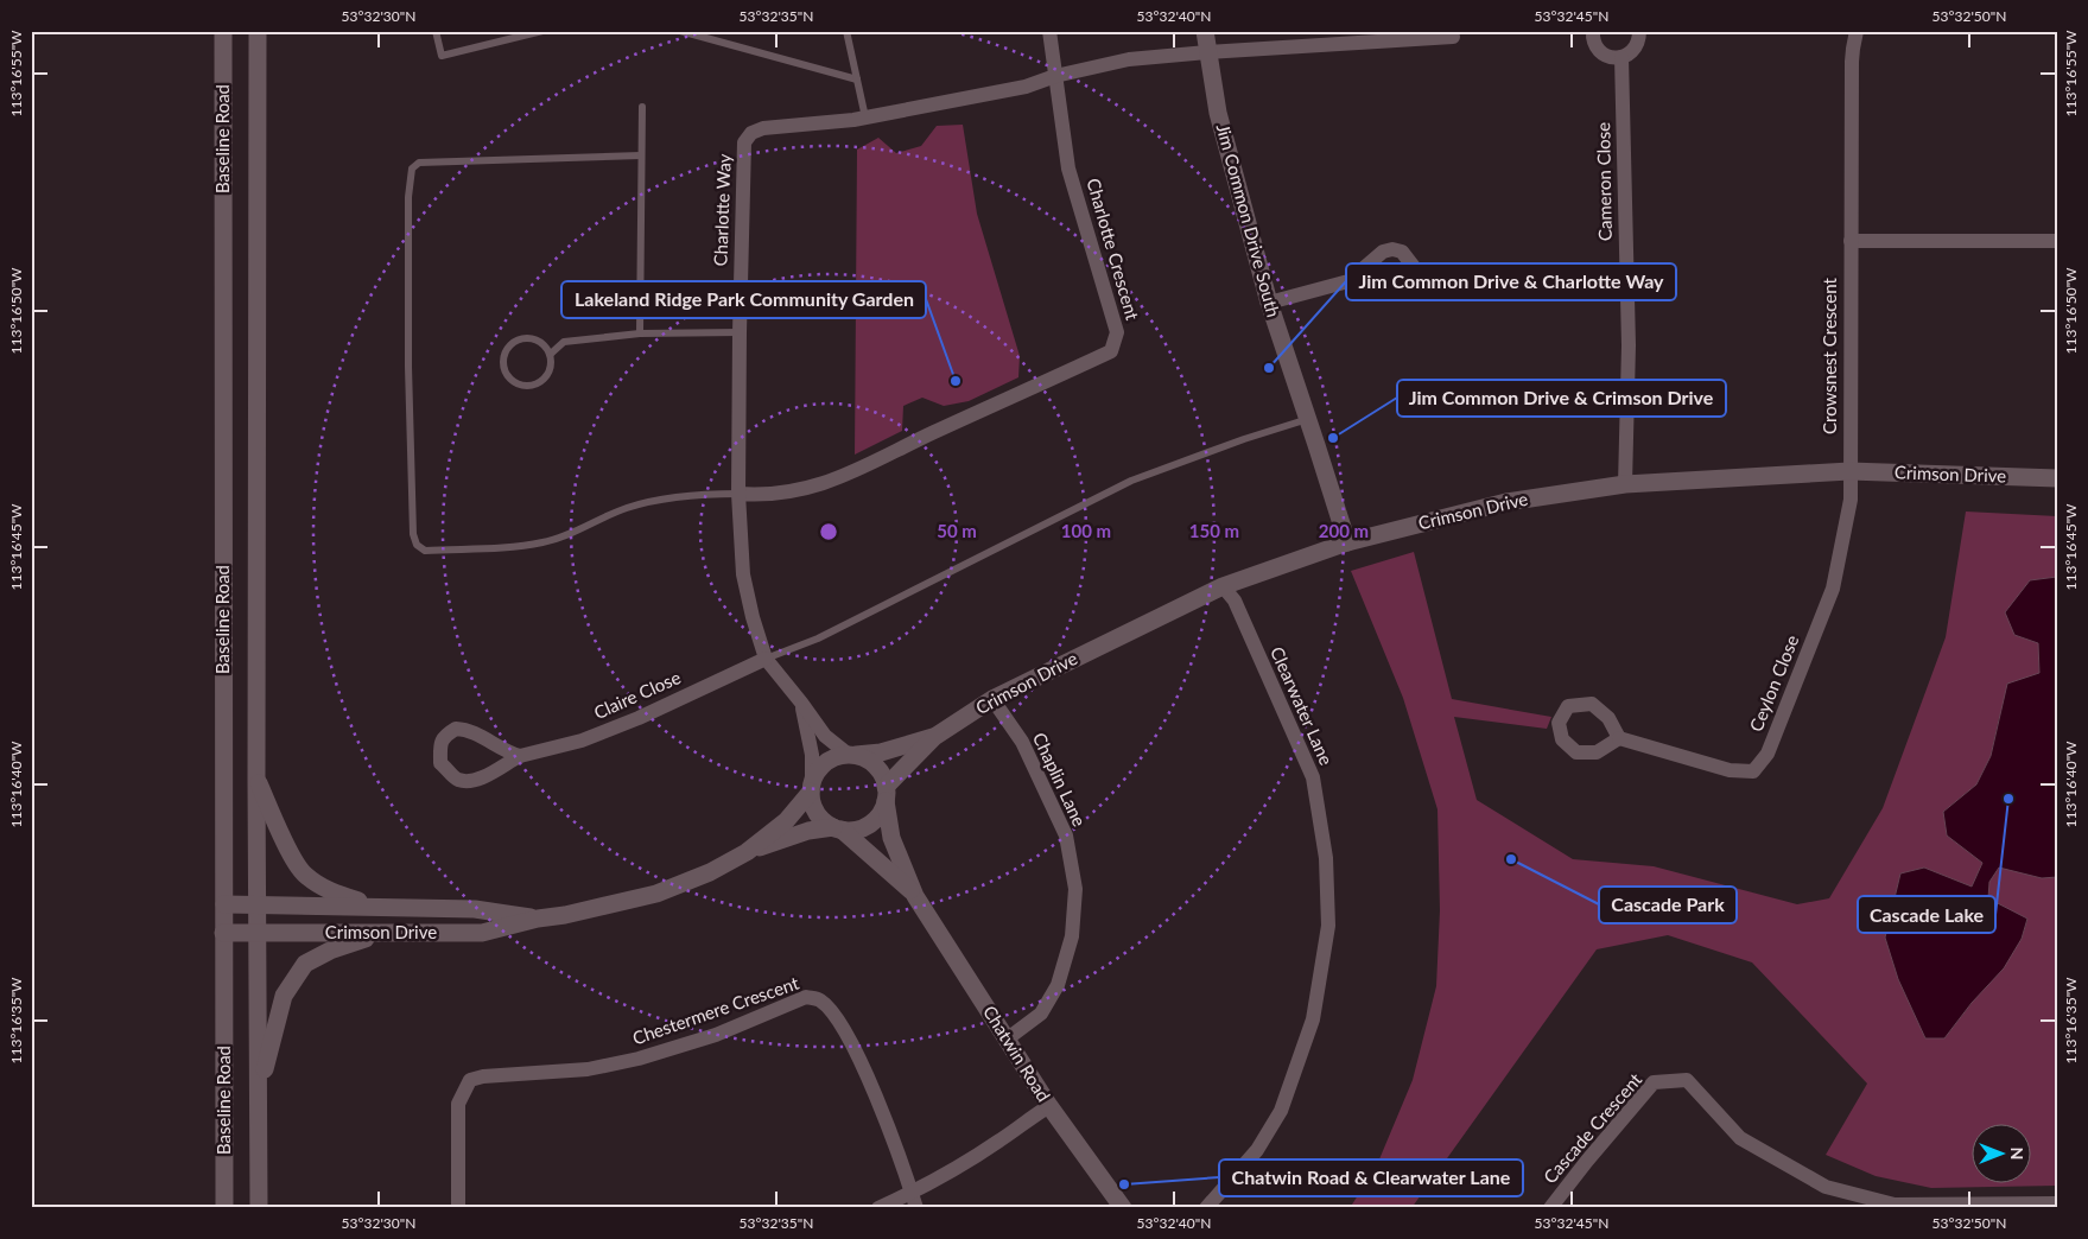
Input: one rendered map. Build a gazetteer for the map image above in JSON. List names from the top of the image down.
{
  "streets": {
    "street": [
      "Baseline Road",
      "Cameron Close",
      "Charlotte Way",
      "Jim Common Drive South",
      "Charlotte Crescent",
      "Crowsnest Crescent",
      "Crimson Drive",
      "Ceylon Close",
      "Claire Close",
      "Clearwater Lane",
      "Chaplin Lane",
      "Chestermere Crescent",
      "Chatwin Road",
      "Cascade Crescent"
    ]
  },
  "crossings": [
    ["Baseline Road", "Crimson Drive"],
    ["Cameron Close", "Crimson Drive"],
    ["Charlotte Way", "Jim Common Drive South"],
    ["Charlotte Way", "Charlotte Crescent"],
    ["Charlotte Way", "Claire Close"],
    ["Jim Common Drive South", "Crimson Drive"],
    ["Crowsnest Crescent", "Crimson Drive"],
    ["Crowsnest Crescent", "Ceylon Close"],
    ["Crimson Drive", "Ceylon Close"],
    ["Crimson Drive", "Clearwater Lane"],
    ["Crimson Drive", "Chaplin Lane"],
    ["Crimson Drive", "Chatwin Road"],
    ["Chaplin Lane", "Chatwin Road"]
  ],
  "places": [
    "Jim Common Drive & Charlotte Way",
    "Lakeland Ridge Park Community Garden",
    "Jim Common Drive & Crimson Drive",
    "Cascade Lake",
    "Cascade Park",
    "Chatwin Road & Clearwater Lane"
  ],
  "north": "right",
  "coordinates": [
    "53°32'30\"N",
    "53°32'35\"N",
    "53°32'40\"N",
    "53°32'45\"N",
    "53°32'50\"N",
    "113°16'55\"W",
    "113°16'50\"W",
    "113°16'45\"W",
    "113°16'40\"W",
    "113°16'35\"W"
  ],
  "rings": [
    "50 m",
    "100 m",
    "150 m",
    "200 m"
  ]
}
